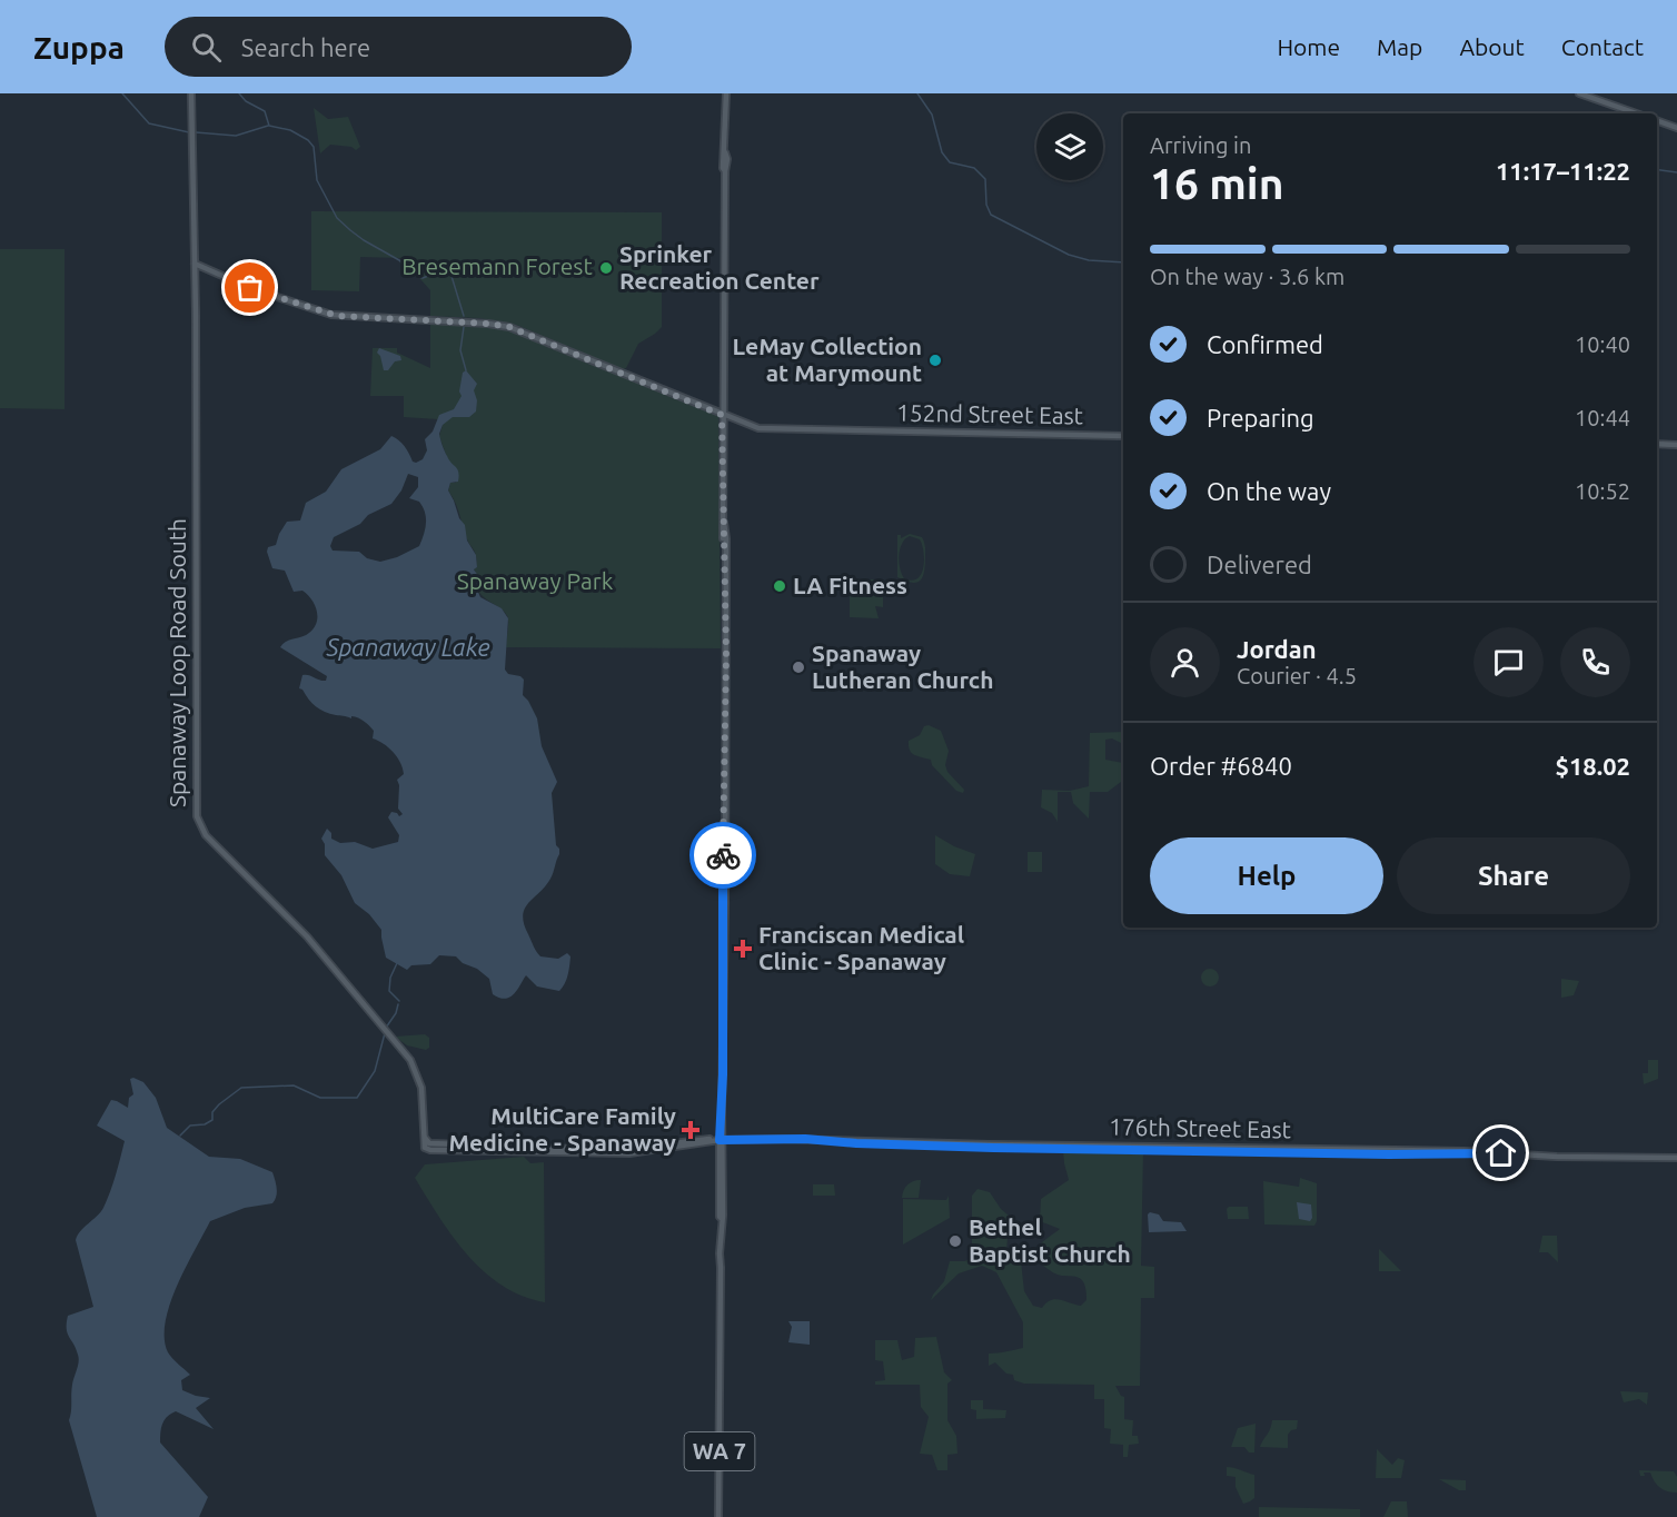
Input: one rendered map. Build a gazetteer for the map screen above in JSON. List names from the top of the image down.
{
  "streets": {
    "main road": [
      "152nd Street East",
      "Spanaway Loop Road South",
      "176th Street East",
      "WA 7"
    ]
  },
  "crossings": [
    ["152nd Street East", "Spanaway Loop Road South"],
    ["152nd Street East", "WA 7"],
    ["176th Street East", "WA 7"]
  ],
  "water": ["Spanaway Lake"],
  "parks": ["Bresemann Forest", "Spanaway Park"],
  "places": {
    "other": [
      "Sprinker Recreation Center",
      "LeMay Collection at Marymount",
      "LA Fitness",
      "Spanaway Lutheran Church",
      "Bethel Baptist Church"
    ],
    "health": ["Franciscan Medical Clinic - Spanaway", "MultiCare Family Medicine - Spanaway"]
  },
  "page": {
    "header": "Zuppa",
    "search": "Search here",
    "nav": [
      "Home",
      "Map",
      "About",
      "Contact"
    ],
    "heading": ["16 min", "Arriving in", "11:17–11:22"],
    "panel": [
      "Jordan",
      "Courier · 4.5",
      "Order #6840",
      "$18.02"
    ],
    "bar": "On the way · 3.6 km",
    "list": [
      ["Confirmed", "10:40"],
      ["Preparing", "10:44"],
      ["On the way", "10:52"],
      "Delivered"
    ],
    "buttons": ["Help", "Share"]
  }
}
